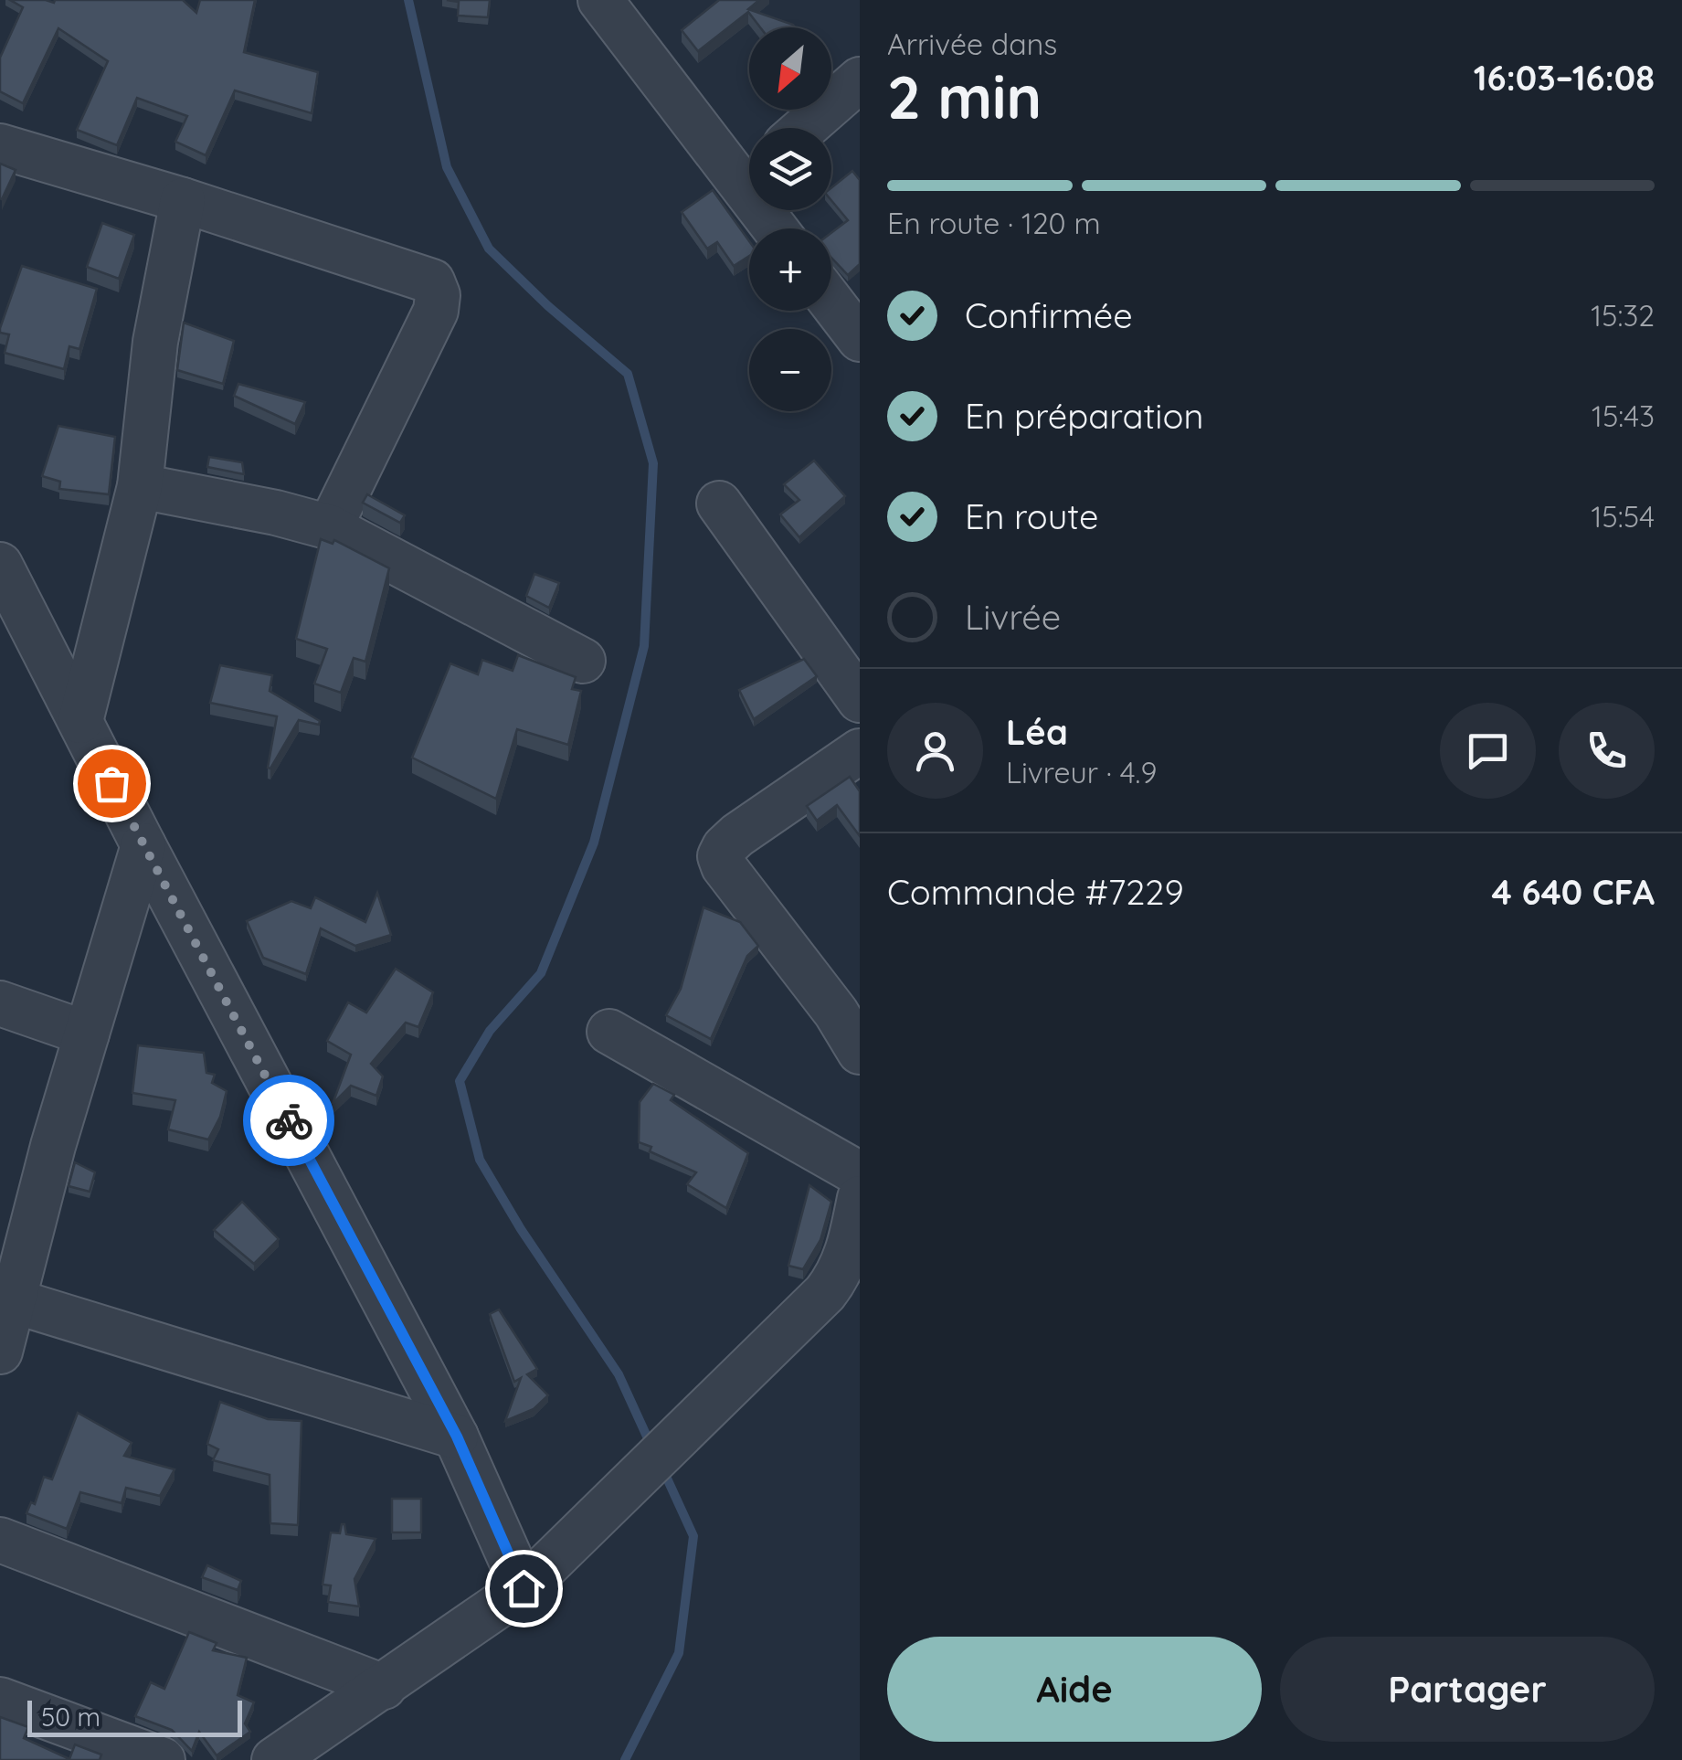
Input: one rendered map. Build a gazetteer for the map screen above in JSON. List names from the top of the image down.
{
  "scale_bar": "50 m",
  "north": "bottom left",
  "page": {
    "heading": ["2 min", "Arrivée dans", "16:03–16:08"],
    "panel": [
      "Léa",
      "Livreur · 4.9",
      "Commande #7229",
      "4 640 CFA"
    ],
    "map_buttons": ["+", "−"],
    "bar": "En route · 120 m",
    "list": [
      ["Confirmée", "15:32"],
      ["En préparation", "15:43"],
      ["En route", "15:54"],
      "Livrée"
    ],
    "buttons": ["Aide", "Partager"],
    "scale": "50 m"
  }
}
